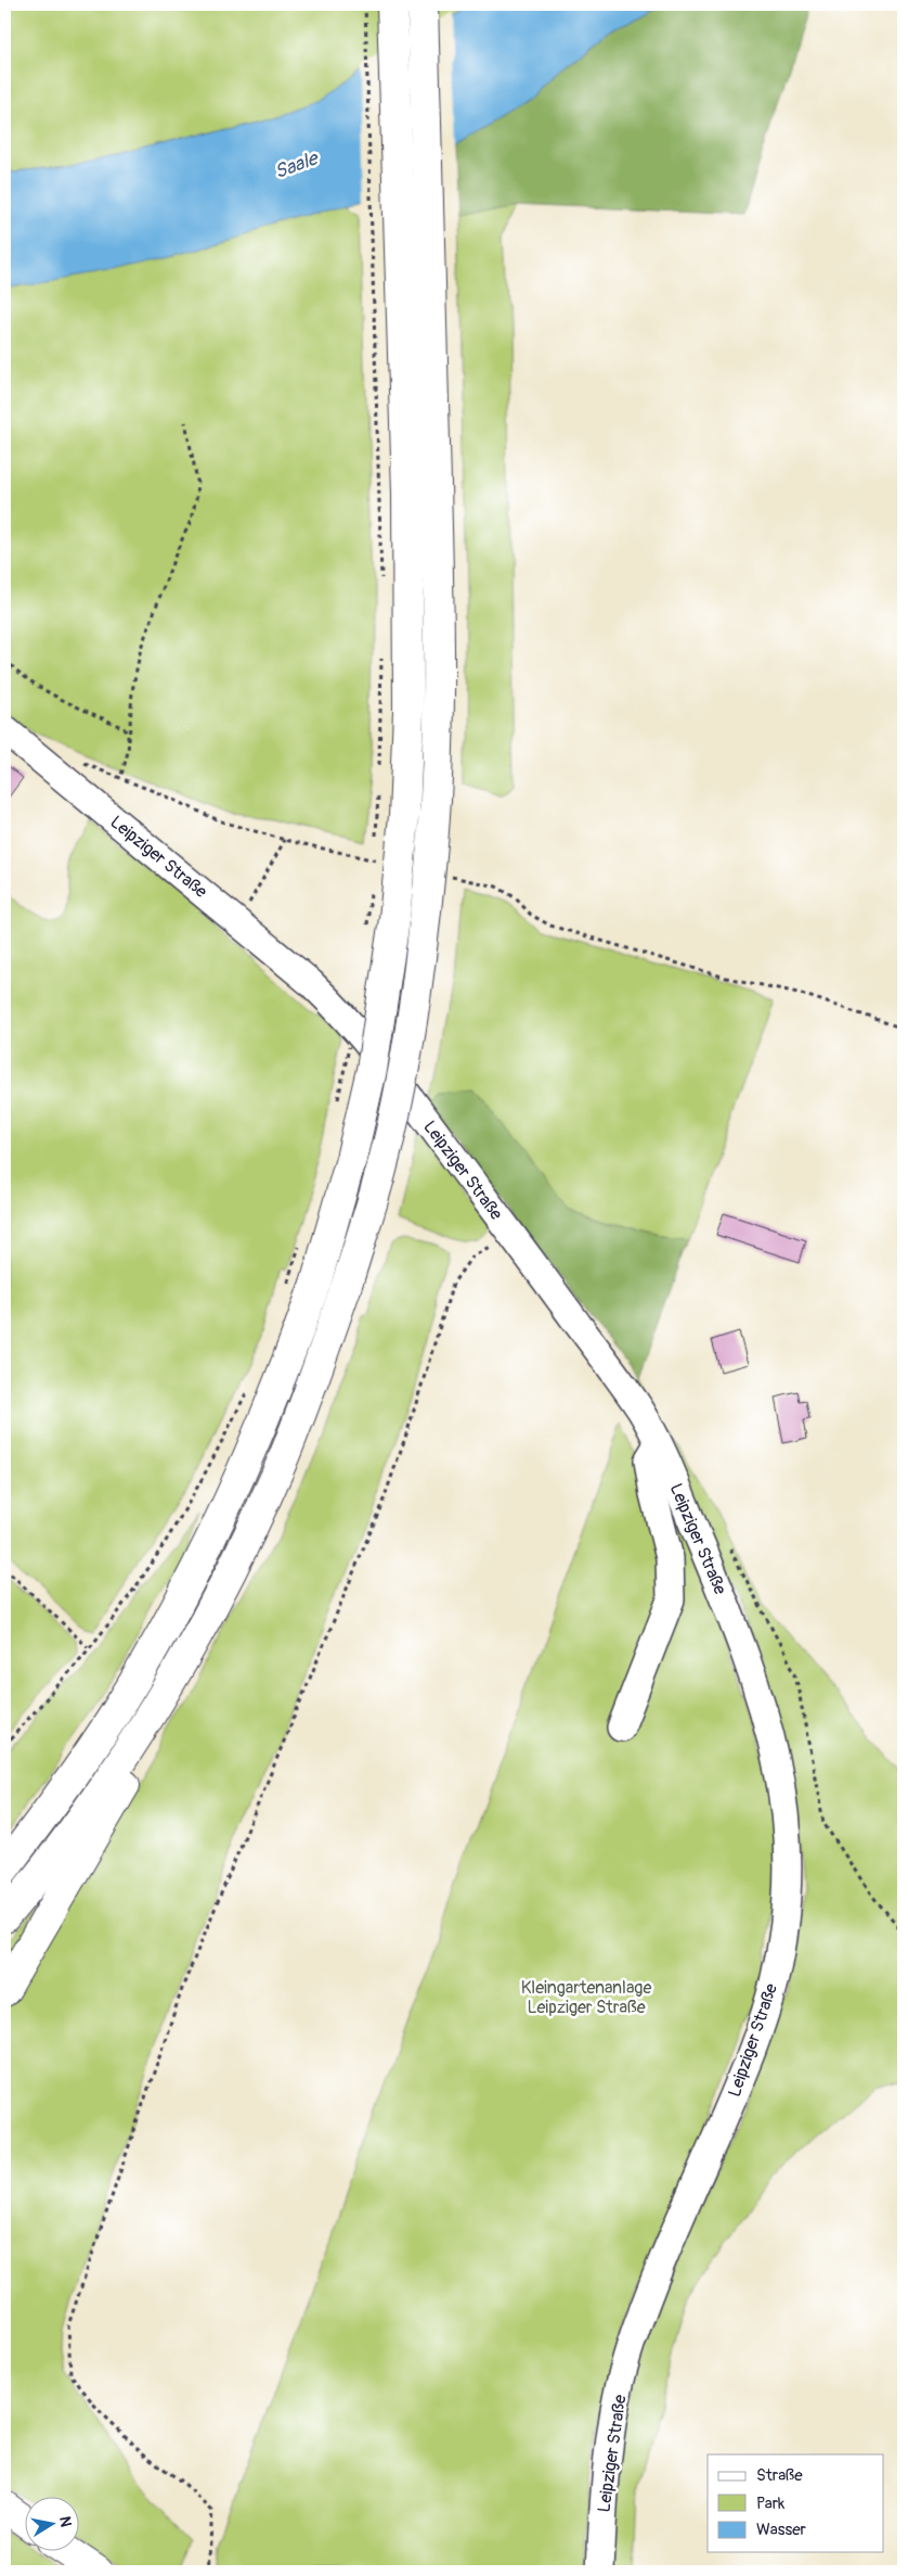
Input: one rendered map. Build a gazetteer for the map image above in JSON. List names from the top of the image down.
{
  "streets": {
    "street": ["Leipziger Straße"]
  },
  "water": ["Saale"],
  "parks": ["Kleingartenanlage Leipziger Straße"],
  "legend": ["Straße", "Park", "Wasser"],
  "north": "right"
}
